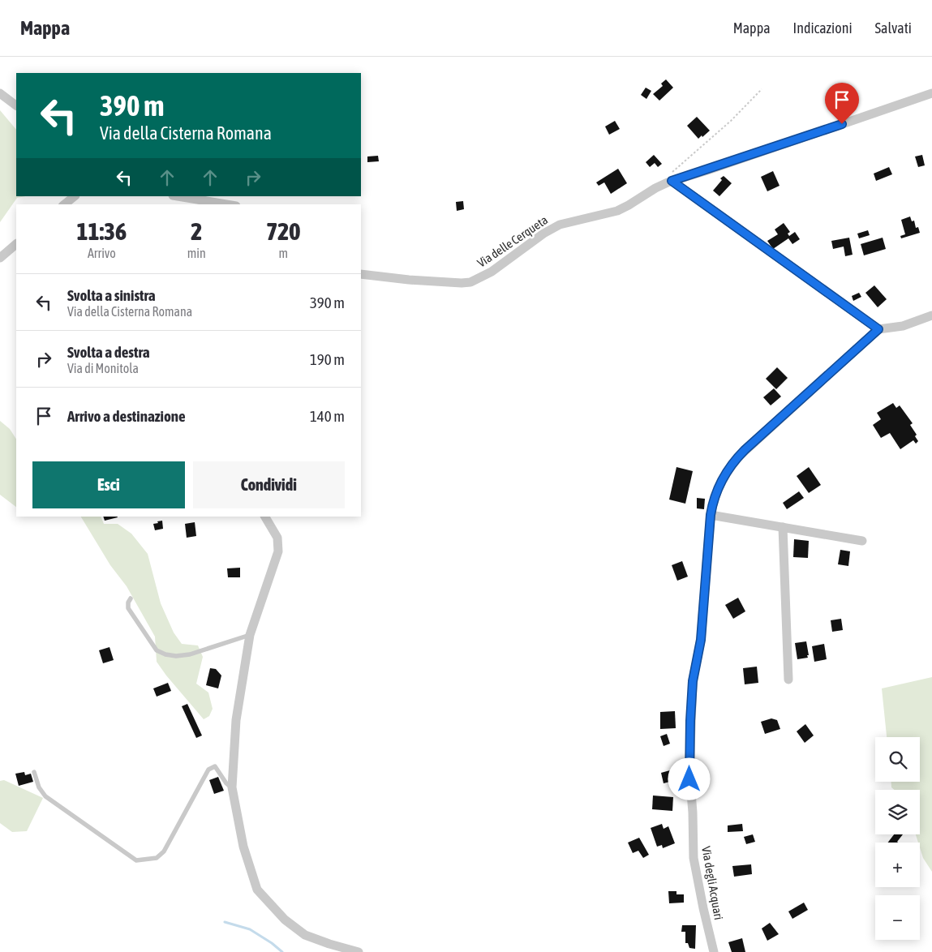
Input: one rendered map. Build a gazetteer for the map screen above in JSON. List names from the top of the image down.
{
  "streets": {
    "street": ["Via delle Cerqueta", "Via degli Acquari"]
  },
  "page": {
    "header": "Mappa",
    "nav": ["Mappa", "Indicazioni", "Salvati"],
    "turn": ["390 m", "Via della Cisterna Romana"],
    "eta": [
      "11:36",
      "Arrivo",
      "2",
      "min",
      "720",
      "m"
    ],
    "list": [
      {
        "name": "Svolta a sinistra",
        "note": "Via della Cisterna Romana",
        "value": "390 m"
      },
      {
        "name": "Svolta a destra",
        "note": "Via di Monitola",
        "value": "190 m"
      },
      {
        "name": "Arrivo a destinazione",
        "value": "140 m"
      }
    ],
    "buttons": ["Esci", "Condividi"],
    "map_buttons": ["+", "−"]
  }
}
